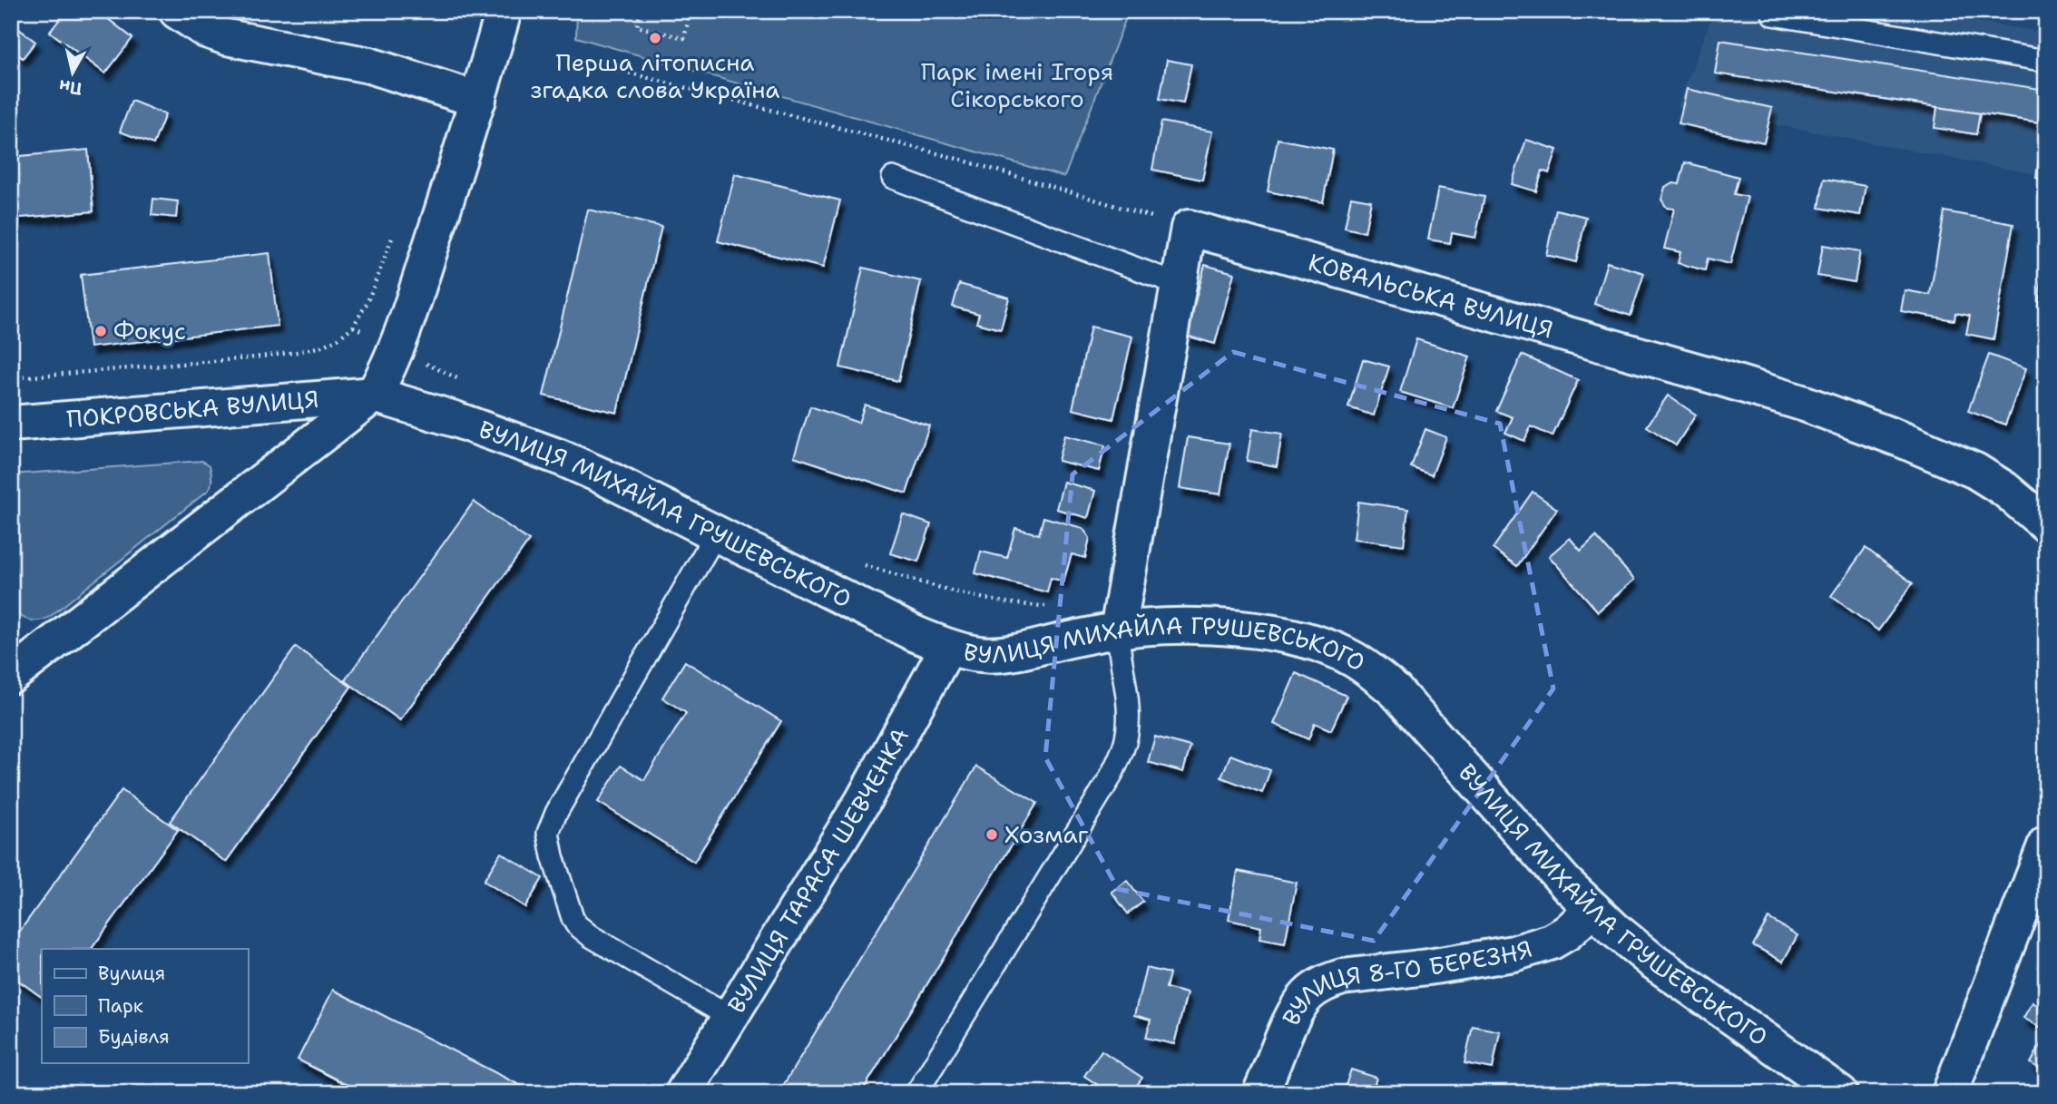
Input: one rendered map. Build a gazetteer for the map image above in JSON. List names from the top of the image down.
{
  "streets": {
    "street": [
      "КОВАЛЬСЬКА ВУЛИЦЯ",
      "ПОКРОВСЬКА ВУЛИЦЯ",
      "ВУЛИЦЯ МИХАЙЛА ГРУШЕВСЬКОГО",
      "ВУЛИЦЯ ТАРАСА ШЕВЧЕНКА",
      "ВУЛИЦЯ 8-ГО БЕРЕЗНЯ"
    ]
  },
  "crossings": [
    ["ПОКРОВСЬКА ВУЛИЦЯ", "ВУЛИЦЯ МИХАЙЛА ГРУШЕВСЬКОГО"],
    ["ВУЛИЦЯ МИХАЙЛА ГРУШЕВСЬКОГО", "ВУЛИЦЯ ТАРАСА ШЕВЧЕНКА"],
    ["ВУЛИЦЯ МИХАЙЛА ГРУШЕВСЬКОГО", "ВУЛИЦЯ 8-ГО БЕРЕЗНЯ"]
  ],
  "parks": ["Парк імені Ігоря Сікорського"],
  "places": ["Перша літописна згадка слова Україна", "Фокус", "Хозмаг"],
  "legend": ["Вулиця", "Парк", "Будівля"],
  "north": "bottom"
}
